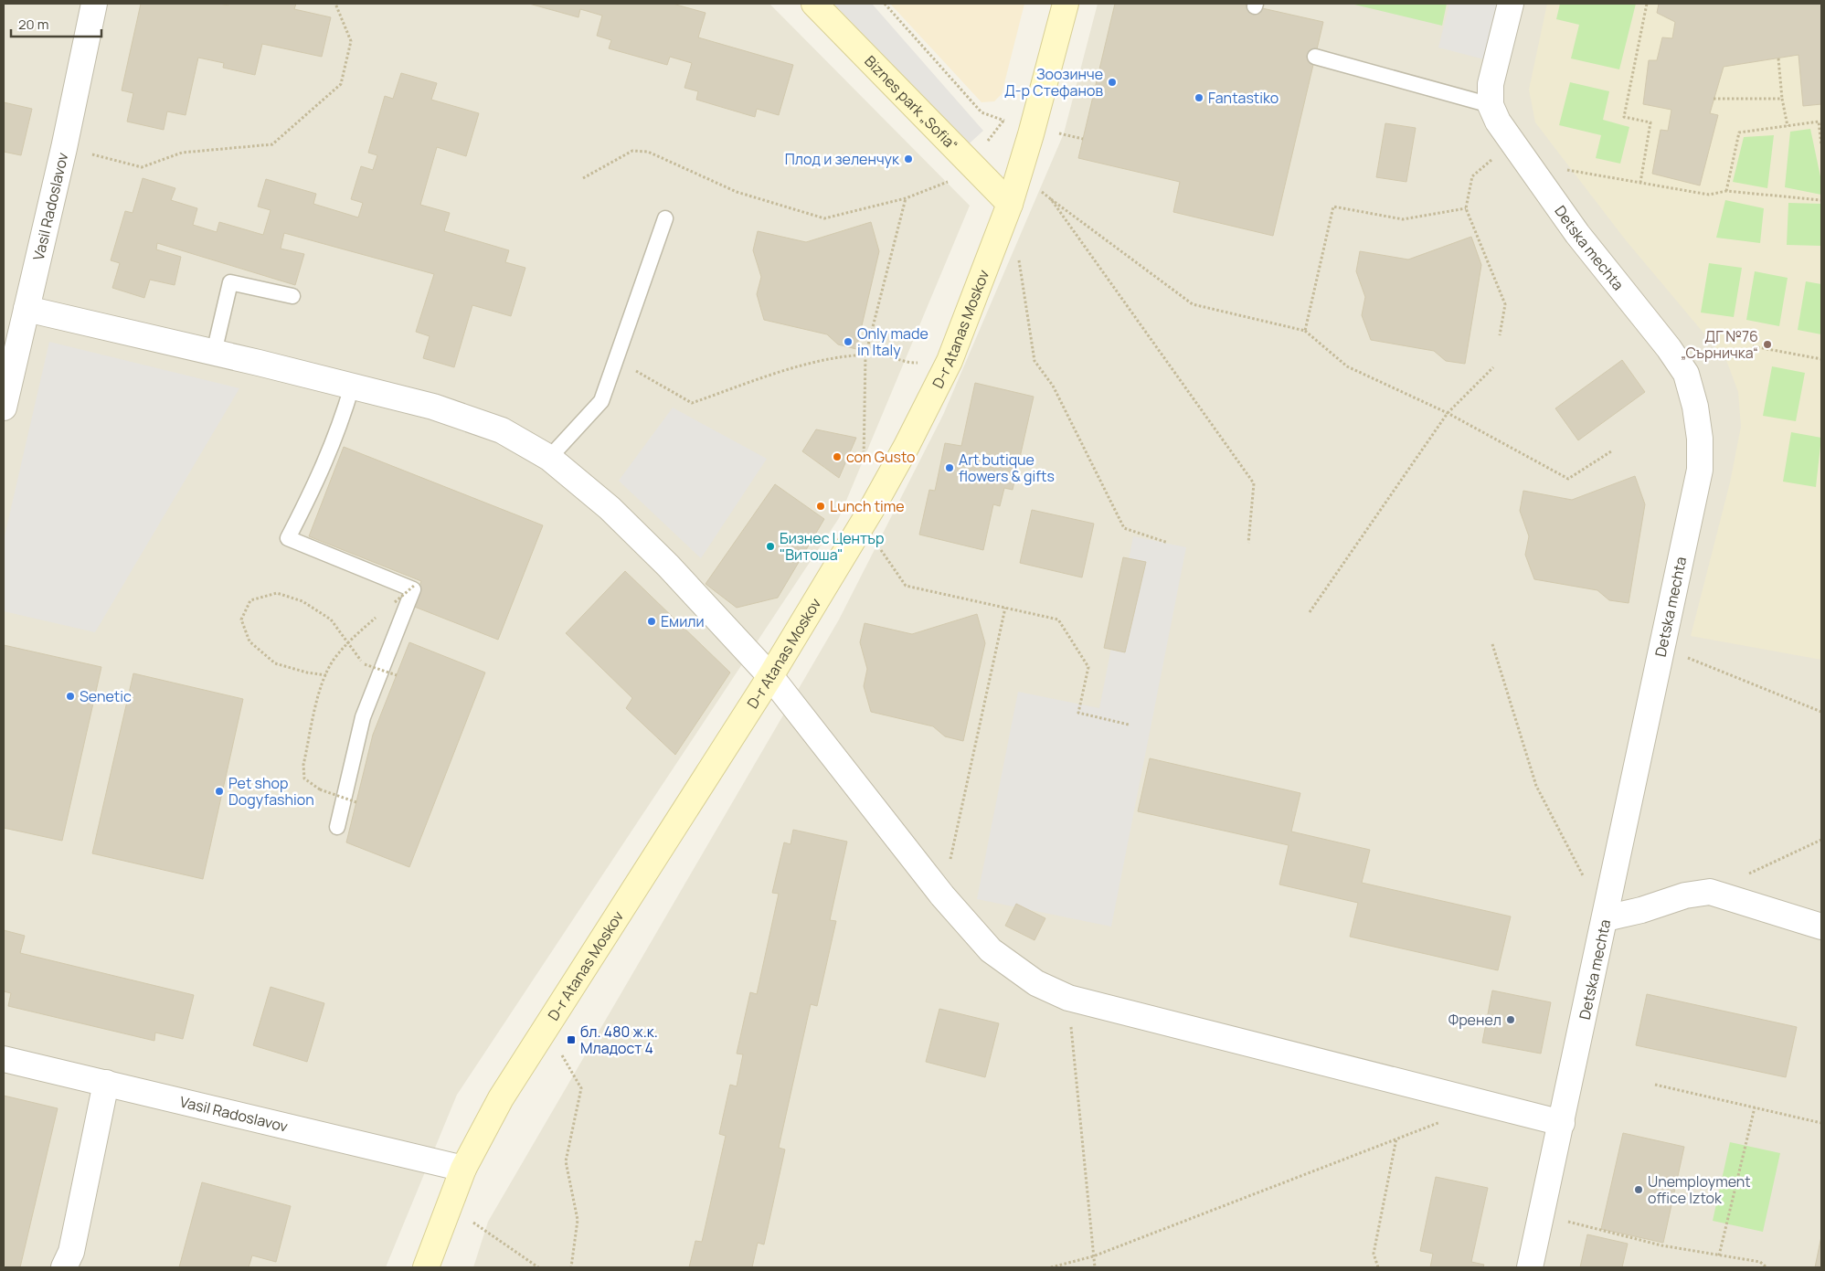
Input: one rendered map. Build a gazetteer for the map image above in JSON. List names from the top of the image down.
{
  "streets": {
    "street": [
      "Biznes park „Sofia“",
      "Vasil Radoslavov",
      "Detska mechta",
      "D-r Atanas Moskov"
    ]
  },
  "crossings": [
    ["Biznes park „Sofia“", "D-r Atanas Moskov"],
    ["Vasil Radoslavov", "D-r Atanas Moskov"]
  ],
  "places": {
    "other": [
      "Зоозинче Д-р Стефанов",
      "Fantastiko",
      "Плод и зеленчук",
      "Only made in Italy",
      "ДГ №76 „Сърничка“",
      "con Gusto",
      "Art butique flowers & gifts",
      "Lunch time",
      "Бизнес Център \"Витоша\"",
      "Емили",
      "Senetic",
      "Pet shop Dogyfashion",
      "Френел",
      "Unemployment office Iztok"
    ],
    "transit": ["бл. 480 ж.к. Младост 4"]
  },
  "scale_bar": "20 m"
}
